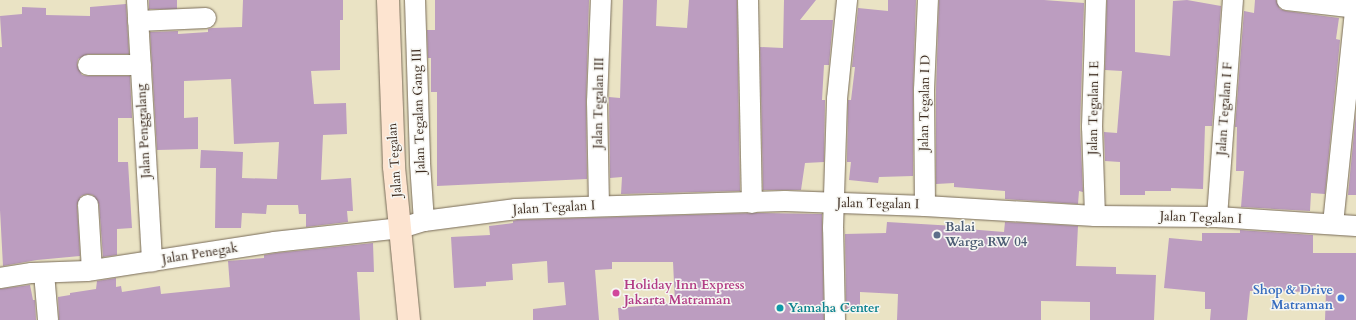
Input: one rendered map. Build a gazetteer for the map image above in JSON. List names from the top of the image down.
{
  "streets": {
    "street": [
      "Jalan Tegalan III",
      "Jalan Tegalan I D",
      "Jalan Tegalan I E",
      "Jalan Tegalan I F",
      "Jalan Tegalan Gang III",
      "Jalan Penggalang",
      "Jalan Tegalan",
      "Jalan Tegalan I",
      "Jalan Penegak"
    ]
  },
  "crossings": [
    ["Jalan Tegalan III", "Jalan Tegalan I"],
    ["Jalan Tegalan I D", "Jalan Tegalan I"],
    ["Jalan Tegalan I E", "Jalan Tegalan I"],
    ["Jalan Tegalan I F", "Jalan Tegalan I"],
    ["Jalan Tegalan Gang III", "Jalan Tegalan I"],
    ["Jalan Penggalang", "Jalan Penegak"],
    ["Jalan Tegalan", "Jalan Tegalan I"],
    ["Jalan Tegalan", "Jalan Penegak"],
    ["Jalan Tegalan I", "Jalan Penegak"]
  ],
  "places": [
    "Balai Warga RW 04",
    "Holiday Inn Express Jakarta Matraman",
    "Shop & Drive Matraman",
    "Yamaha Center"
  ]
}
